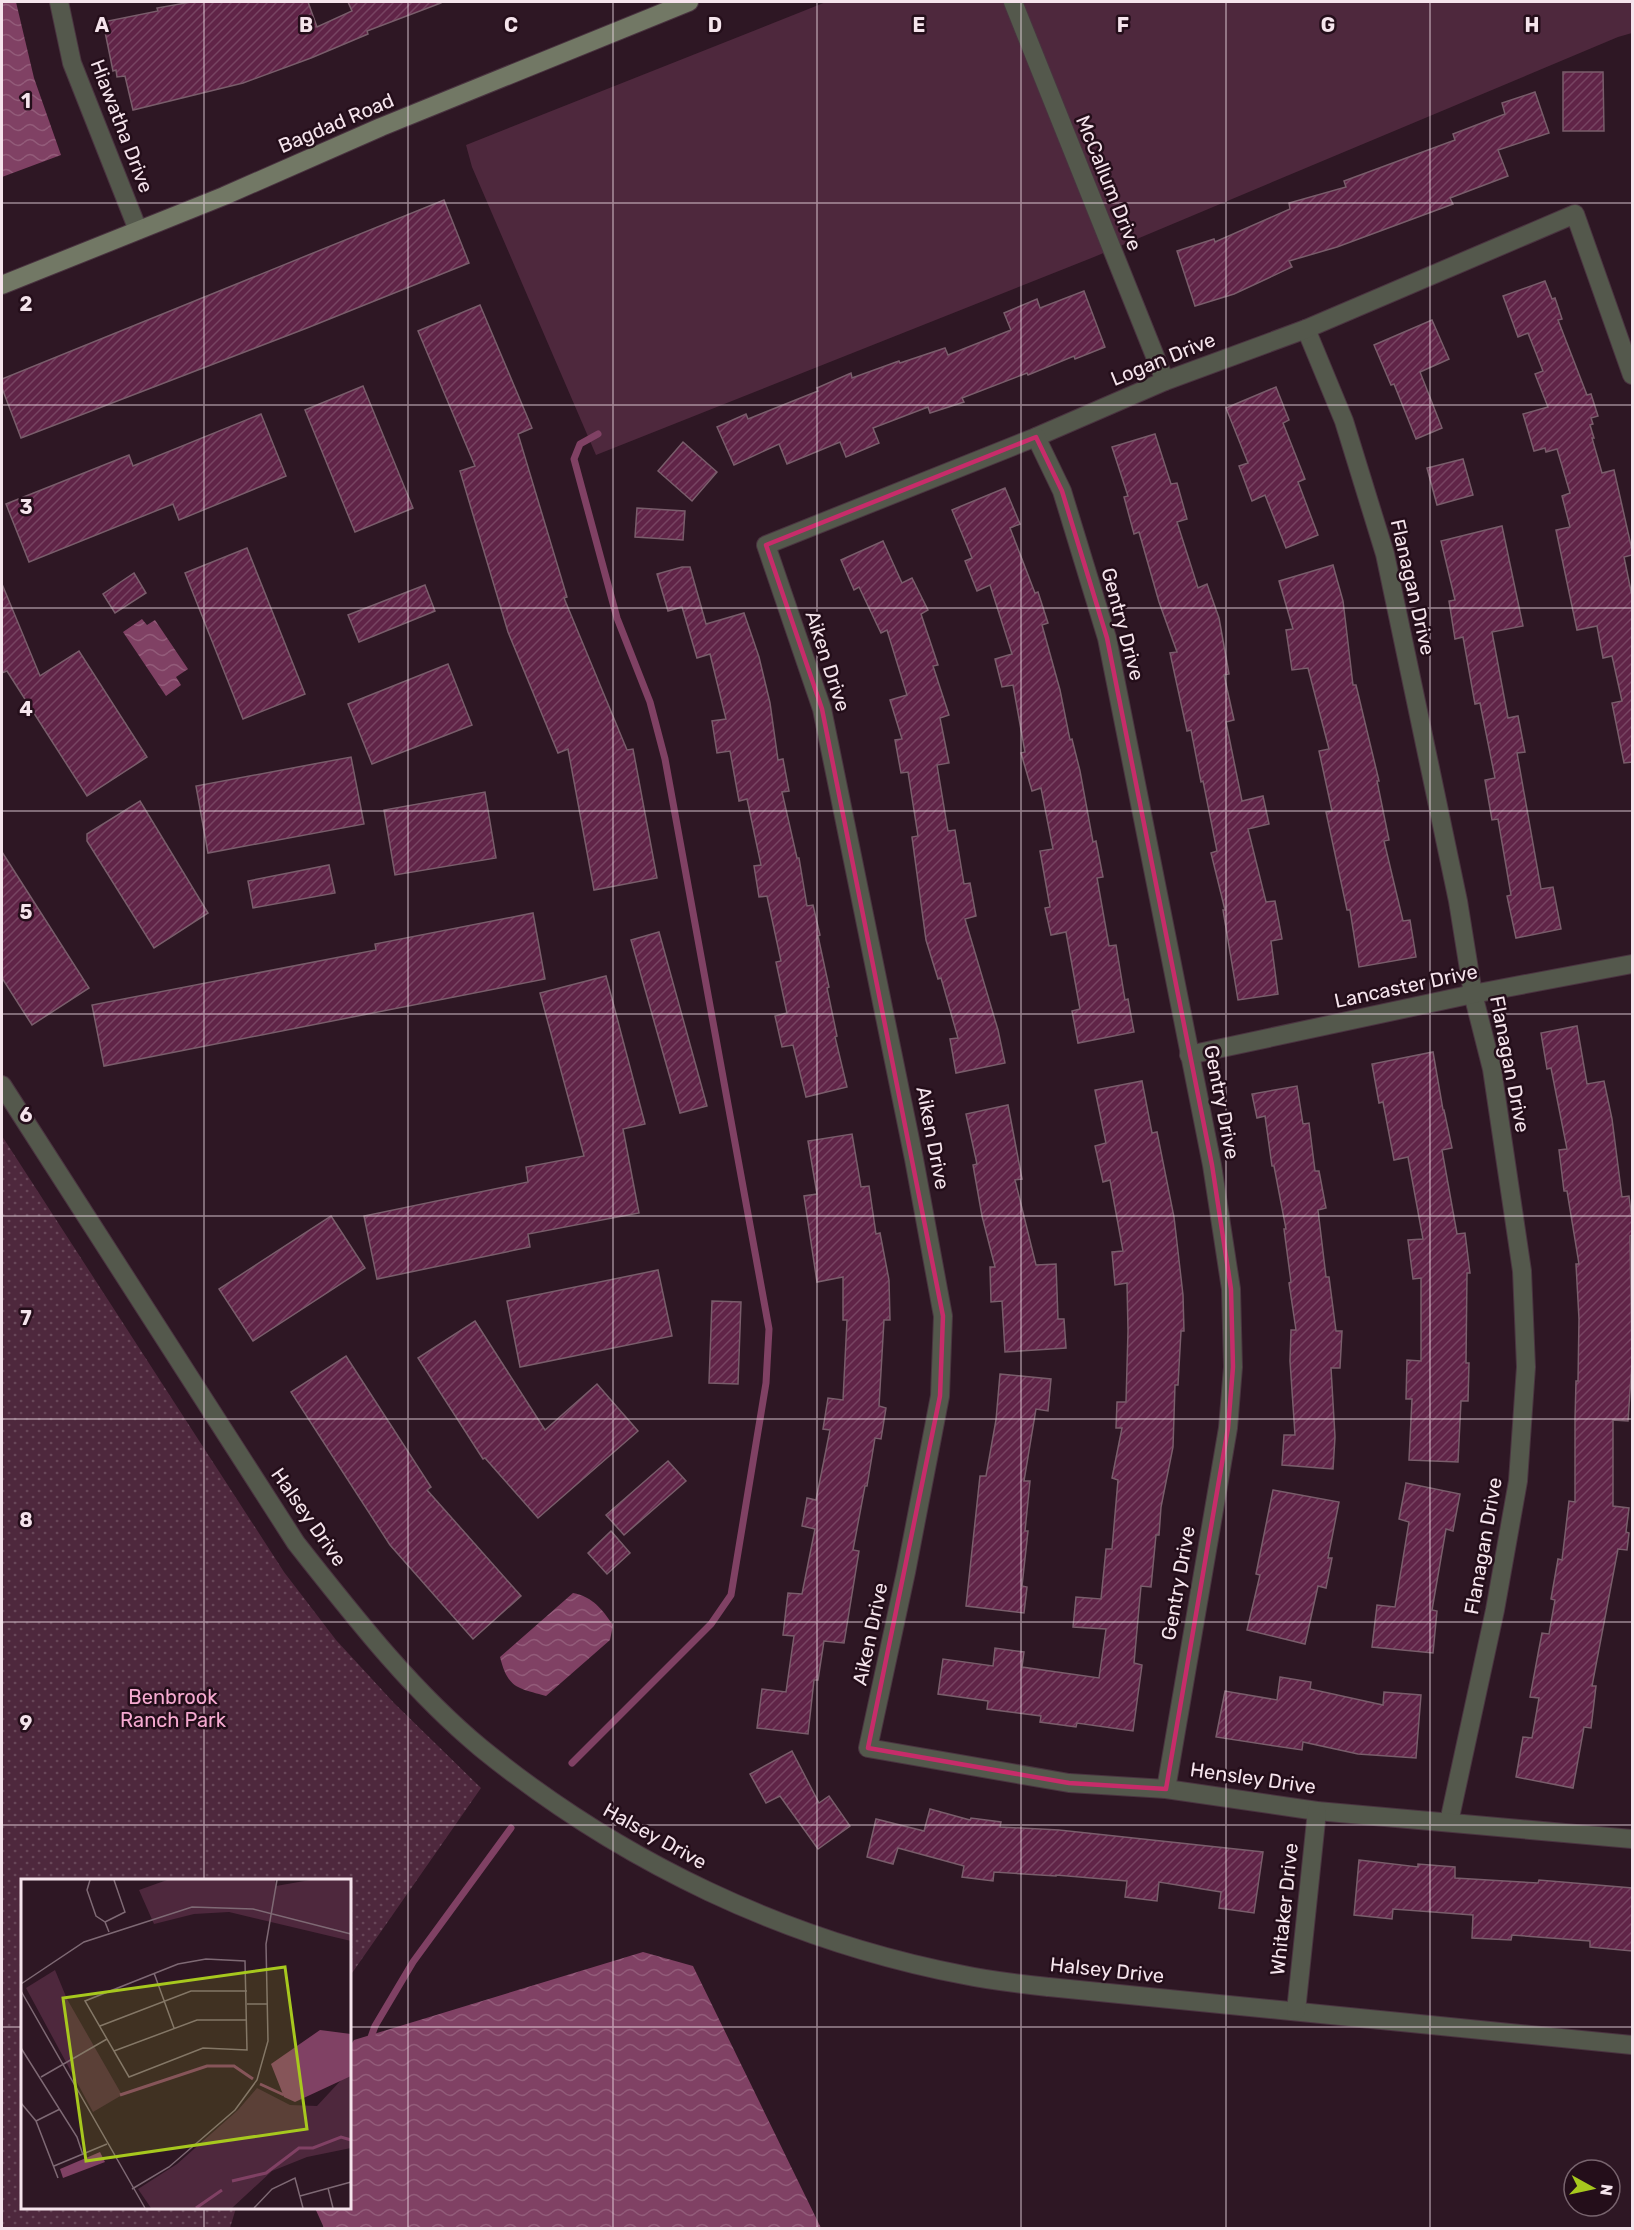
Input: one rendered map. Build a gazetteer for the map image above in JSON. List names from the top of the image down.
{
  "streets": {
    "street": [
      "Bagdad Road",
      "Hiawatha Drive",
      "McCallum Drive",
      "Logan Drive",
      "Flanagan Drive",
      "Gentry Drive",
      "Aiken Drive",
      "Lancaster Drive",
      "Halsey Drive",
      "Hensley Drive",
      "Whitaker Drive"
    ]
  },
  "crossings": [
    ["Bagdad Road", "Hiawatha Drive"],
    ["McCallum Drive", "Logan Drive"],
    ["Logan Drive", "Flanagan Drive"],
    ["Logan Drive", "Gentry Drive"],
    ["Logan Drive", "Aiken Drive"],
    ["Flanagan Drive", "Lancaster Drive"],
    ["Flanagan Drive", "Hensley Drive"],
    ["Gentry Drive", "Lancaster Drive"],
    ["Gentry Drive", "Hensley Drive"],
    ["Aiken Drive", "Hensley Drive"],
    ["Halsey Drive", "Whitaker Drive"],
    ["Hensley Drive", "Whitaker Drive"]
  ],
  "parks": ["Benbrook Ranch Park"],
  "north": "right",
  "grid": {
    "columns": [
      "A",
      "B",
      "C",
      "D",
      "E",
      "F",
      "G",
      "H"
    ],
    "rows": [
      "1",
      "2",
      "3",
      "4",
      "5",
      "6",
      "7",
      "8",
      "9"
    ]
  }
}
